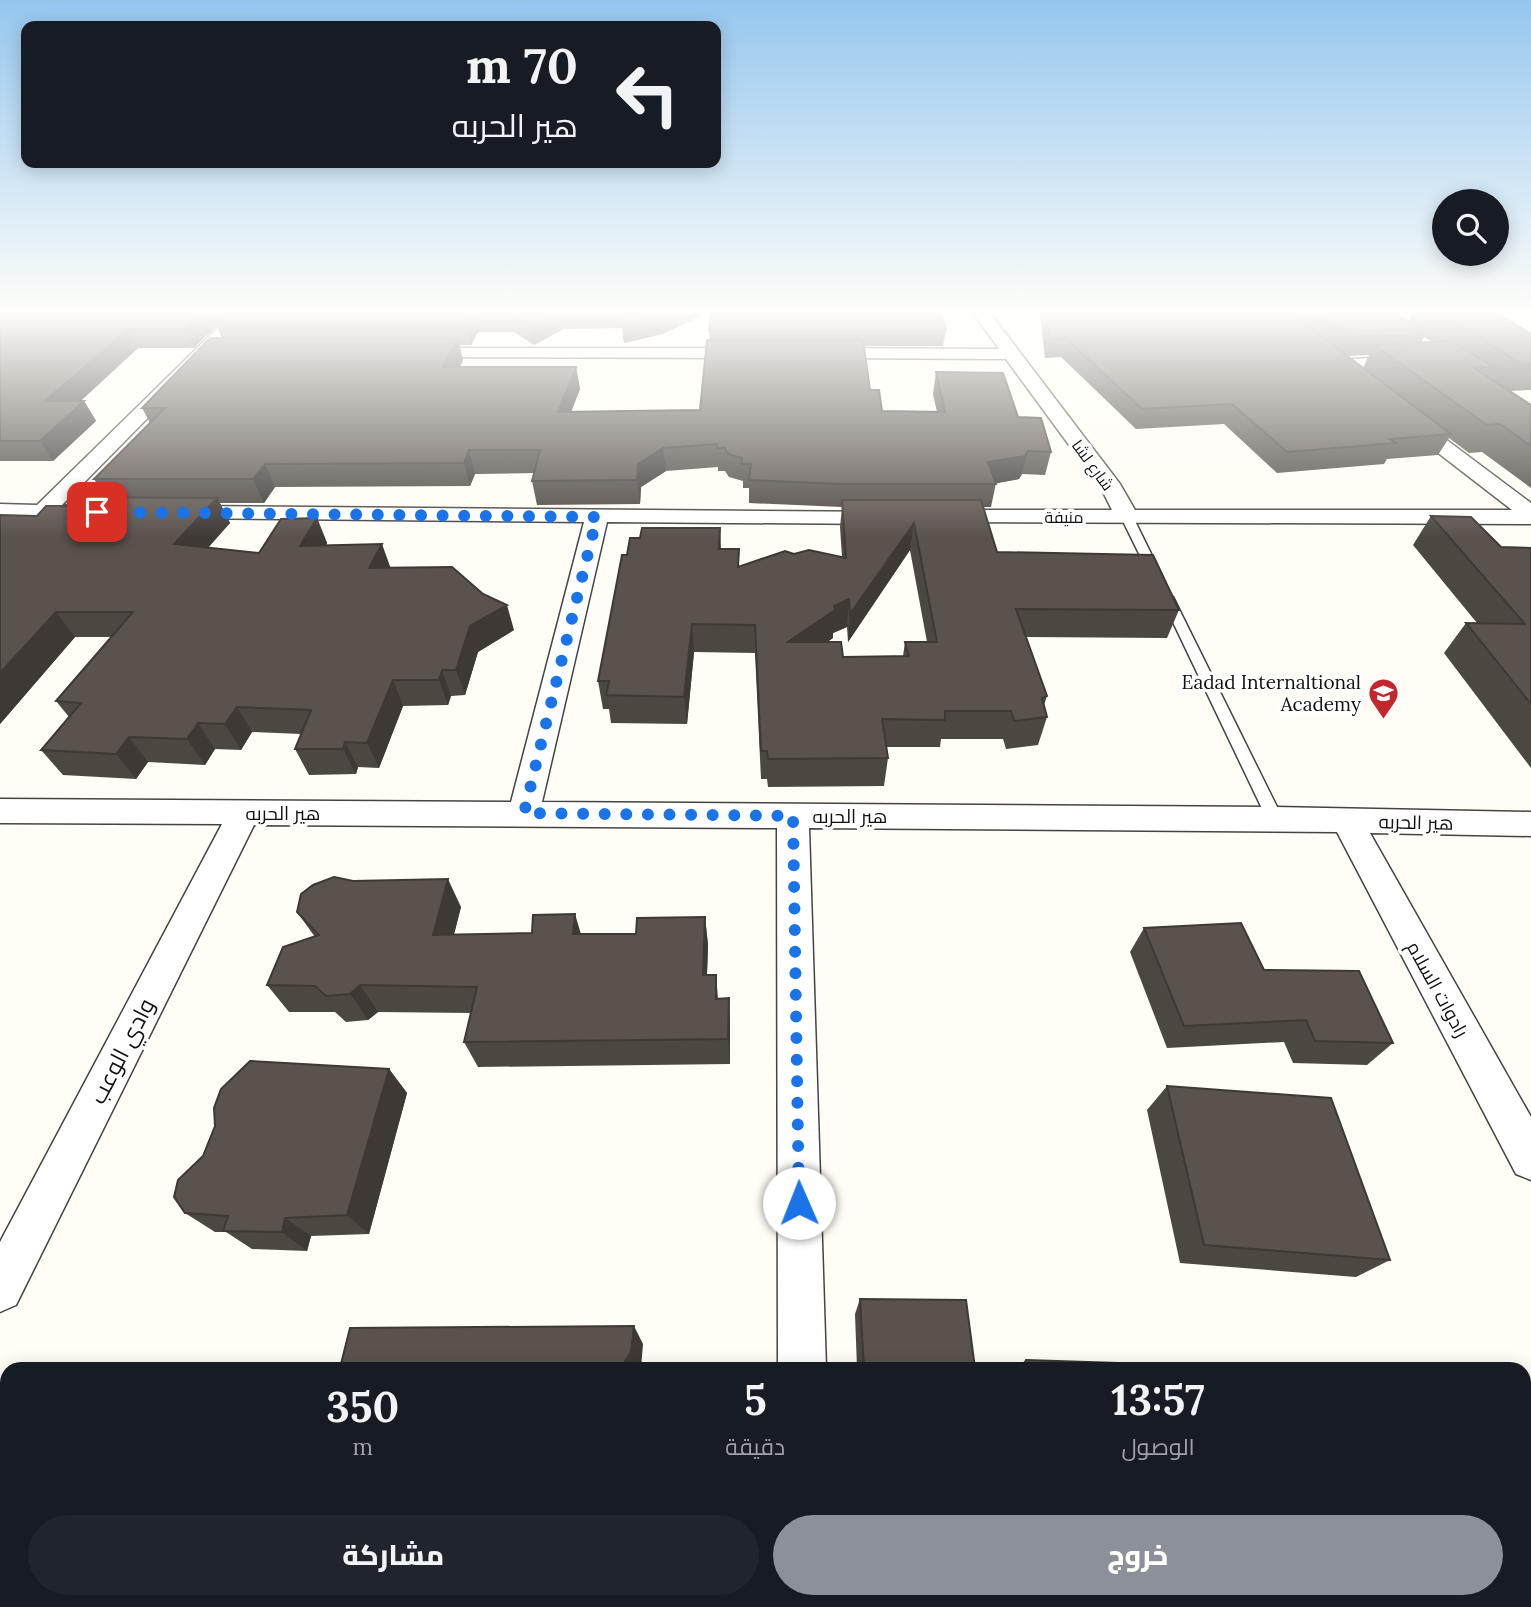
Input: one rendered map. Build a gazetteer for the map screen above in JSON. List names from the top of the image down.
{
  "streets": {
    "street": [
      "شارع لشا",
      "منيفة",
      "هير الحربه",
      "رادوات السلام",
      "وادي الوعب"
    ]
  },
  "crossings": [
    ["شارع لشا", "منيفة"],
    ["هير الحربه", "رادوات السلام"],
    ["هير الحربه", "وادي الوعب"]
  ],
  "places": {
    "school or university": ["Eadad Internaltional Academy"]
  },
  "page": {
    "turn": ["70 m", "هير الحربه"],
    "eta": [
      "13:57",
      "الوصول",
      "5",
      "دقيقة",
      "350",
      "m"
    ],
    "buttons": ["خروج", "مشاركة"]
  }
}
